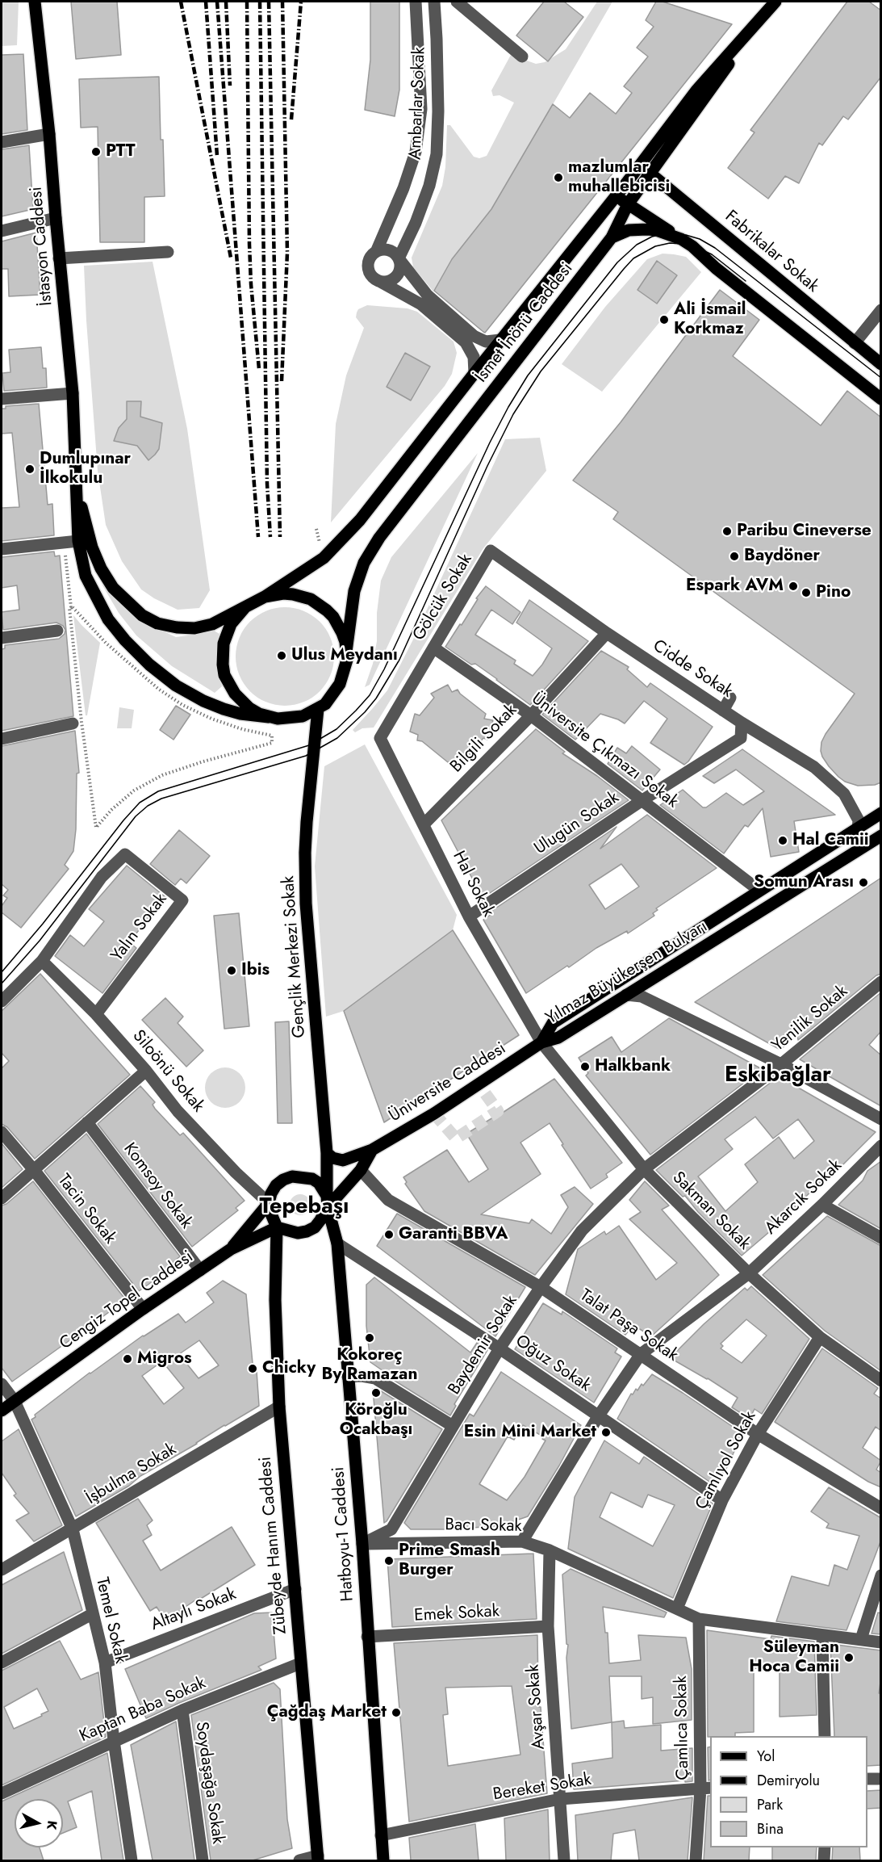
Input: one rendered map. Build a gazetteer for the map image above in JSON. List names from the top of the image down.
{
  "streets": {
    "main road": [
      "İstasyon Caddesi",
      "Fabrikalar Sokak",
      "İsmet İnönü Caddesi",
      "Gençlik Merkezi Sokak",
      "Yılmaz Büyükerşen Bulvarı",
      "Üniversite Caddesi",
      "Cengiz Topel Caddesi",
      "Hatboyu-1 Caddesi",
      "Zübeyde Hanım Caddesi"
    ],
    "street": [
      "Ambarlar Sokak",
      "Gölcük Sokak",
      "Cidde Sokak",
      "Bilgili Sokak",
      "Üniversite Çıkmazı Sokak",
      "Ulugün Sokak",
      "Hal Sokak",
      "Yalın Sokak",
      "Yenilik Sokak",
      "Siloönü Sokak",
      "Komsoy Sokak",
      "Akarcık Sokak",
      "Tacin Sokak",
      "Sakman Sokak",
      "Talat Paşa Sokak",
      "Baydemir Sokak",
      "Oğuz Sokak",
      "Çamlıyol Sokak",
      "İşbulma Sokak",
      "Bacı Sokak",
      "Altaylı Sokak",
      "Emek Sokak",
      "Temel Sokak",
      "Avşar Sokak",
      "Kaptan Baba Sokak",
      "Çamlıca Sokak",
      "Soydaşağa Sokak",
      "Bereket Sokak"
    ]
  },
  "crossings": [
    ["Fabrikalar Sokak", "İsmet İnönü Caddesi"],
    ["İsmet İnönü Caddesi", "Gençlik Merkezi Sokak"],
    ["Gölcük Sokak", "Cidde Sokak"],
    ["Gölcük Sokak", "Üniversite Çıkmazı Sokak"],
    ["Gölcük Sokak", "Hal Sokak"],
    ["Cidde Sokak", "Bilgili Sokak"],
    ["Cidde Sokak", "Ulugün Sokak"],
    ["Cidde Sokak", "Yılmaz Büyükerşen Bulvarı"],
    ["Bilgili Sokak", "Üniversite Çıkmazı Sokak"],
    ["Bilgili Sokak", "Hal Sokak"],
    ["Üniversite Çıkmazı Sokak", "Ulugün Sokak"],
    ["Ulugün Sokak", "Hal Sokak"],
    ["Hal Sokak", "Yılmaz Büyükerşen Bulvarı"],
    ["Hal Sokak", "Üniversite Caddesi"],
    ["Hal Sokak", "Sakman Sokak"],
    ["Yalın Sokak", "Siloönü Sokak"],
    ["Gençlik Merkezi Sokak", "Siloönü Sokak"],
    ["Gençlik Merkezi Sokak", "Cengiz Topel Caddesi"],
    ["Gençlik Merkezi Sokak", "Hatboyu-1 Caddesi"],
    ["Gençlik Merkezi Sokak", "Zübeyde Hanım Caddesi"],
    ["Yılmaz Büyükerşen Bulvarı", "Üniversite Caddesi"],
    ["Yılmaz Büyükerşen Bulvarı", "Sakman Sokak"],
    ["Yenilik Sokak", "Sakman Sokak"],
    ["Yenilik Sokak", "Baydemir Sokak"],
    ["Siloönü Sokak", "Cengiz Topel Caddesi"],
    ["Siloönü Sokak", "Hatboyu-1 Caddesi"],
    ["Siloönü Sokak", "Zübeyde Hanım Caddesi"],
    ["Üniversite Caddesi", "Sakman Sokak"],
    ["Komsoy Sokak", "Cengiz Topel Caddesi"],
    ["Akarcık Sokak", "Sakman Sokak"],
    ["Akarcık Sokak", "Talat Paşa Sokak"],
    ["Akarcık Sokak", "Oğuz Sokak"],
    ["Akarcık Sokak", "Bacı Sokak"],
    ["Tacin Sokak", "Cengiz Topel Caddesi"],
    ["Sakman Sokak", "Baydemir Sokak"],
    ["Sakman Sokak", "Çamlıyol Sokak"],
    ["Cengiz Topel Caddesi", "Hatboyu-1 Caddesi"],
    ["Cengiz Topel Caddesi", "Zübeyde Hanım Caddesi"],
    ["Cengiz Topel Caddesi", "Temel Sokak"],
    ["Talat Paşa Sokak", "Baydemir Sokak"],
    ["Talat Paşa Sokak", "Çamlıyol Sokak"],
    ["Baydemir Sokak", "Oğuz Sokak"],
    ["Baydemir Sokak", "Bacı Sokak"],
    ["Baydemir Sokak", "Hatboyu-1 Caddesi"],
    ["Oğuz Sokak", "Çamlıyol Sokak"],
    ["Oğuz Sokak", "Hatboyu-1 Caddesi"],
    ["Çamlıyol Sokak", "Bacı Sokak"],
    ["İşbulma Sokak", "Zübeyde Hanım Caddesi"],
    ["İşbulma Sokak", "Temel Sokak"],
    ["Bacı Sokak", "Hatboyu-1 Caddesi"],
    ["Bacı Sokak", "Avşar Sokak"],
    ["Hatboyu-1 Caddesi", "Zübeyde Hanım Caddesi"],
    ["Hatboyu-1 Caddesi", "Emek Sokak"],
    ["Hatboyu-1 Caddesi", "Bereket Sokak"],
    ["Zübeyde Hanım Caddesi", "Altaylı Sokak"],
    ["Zübeyde Hanım Caddesi", "Kaptan Baba Sokak"],
    ["Altaylı Sokak", "Temel Sokak"],
    ["Emek Sokak", "Avşar Sokak"],
    ["Temel Sokak", "Kaptan Baba Sokak"],
    ["Avşar Sokak", "Bereket Sokak"],
    ["Kaptan Baba Sokak", "Soydaşağa Sokak"],
    ["Çamlıca Sokak", "Bereket Sokak"]
  ],
  "districts": ["Eskibağlar", "Tepebaşı"],
  "places": [
    "PTT",
    "mazlumlar muhallebicisi",
    "Ali İsmail Korkmaz",
    "Dumlupınar İlkokulu",
    "Paribu Cineverse",
    "Baydöner",
    "Espark AVM",
    "Pino",
    "Ulus Meydanı",
    "Hal Camii",
    "Somun Arası",
    "Ibis",
    "Halkbank",
    "Garanti BBVA",
    "Kokoreç By Ramazan",
    "Migros",
    "Chicky",
    "Köroğlu Ocakbaşı",
    "Esin Mini Market",
    "Prime Smash Burger",
    "Süleyman Hoca Camii",
    "Çağdaş Market"
  ],
  "legend": [
    "Yol",
    "Demiryolu",
    "Park",
    "Bina"
  ],
  "north": "right"
}
